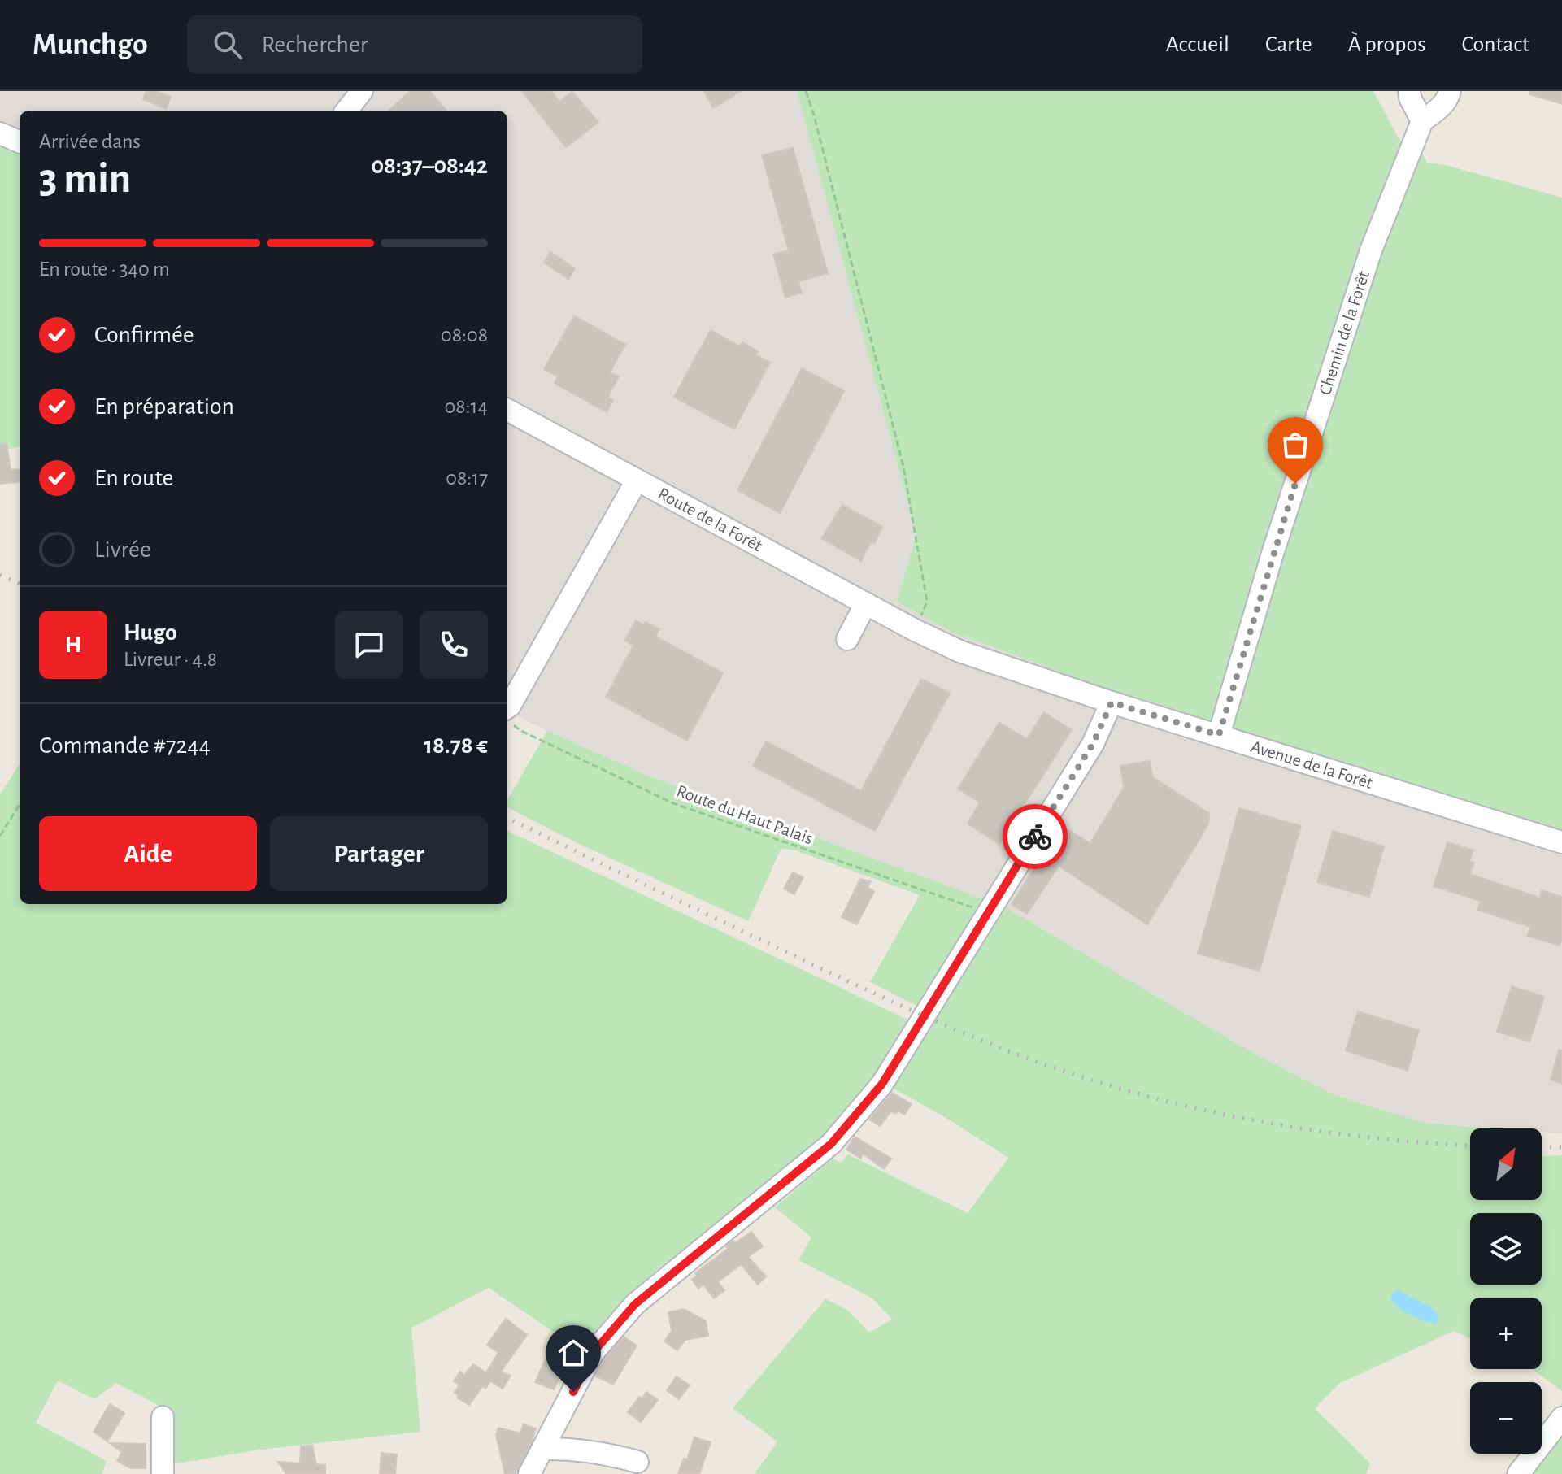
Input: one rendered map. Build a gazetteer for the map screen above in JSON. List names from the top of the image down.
{
  "streets": {
    "street": ["Chemin de la Forêt", "Route de la Forêt", "Avenue de la Forêt"],
    "path": ["Route du Haut Palais"]
  },
  "crossings": [
    ["Chemin de la Forêt", "Avenue de la Forêt"],
    ["Route de la Forêt", "Avenue de la Forêt"]
  ],
  "north": "top right",
  "page": {
    "header": "Munchgo",
    "search": "Rechercher",
    "nav": [
      "Accueil",
      "Carte",
      "À propos",
      "Contact"
    ],
    "heading": ["3 min", "Arrivée dans", "08:37–08:42"],
    "panel": [
      "Hugo",
      "Livreur · 4.8",
      "Commande #7244",
      "18.78 €"
    ],
    "bar": "En route · 340 m",
    "list": [
      ["Confirmée", "08:08"],
      ["En préparation", "08:14"],
      ["En route", "08:17"],
      "Livrée"
    ],
    "round": "H",
    "buttons": ["Aide", "Partager"],
    "map_buttons": ["+", "−"]
  }
}
